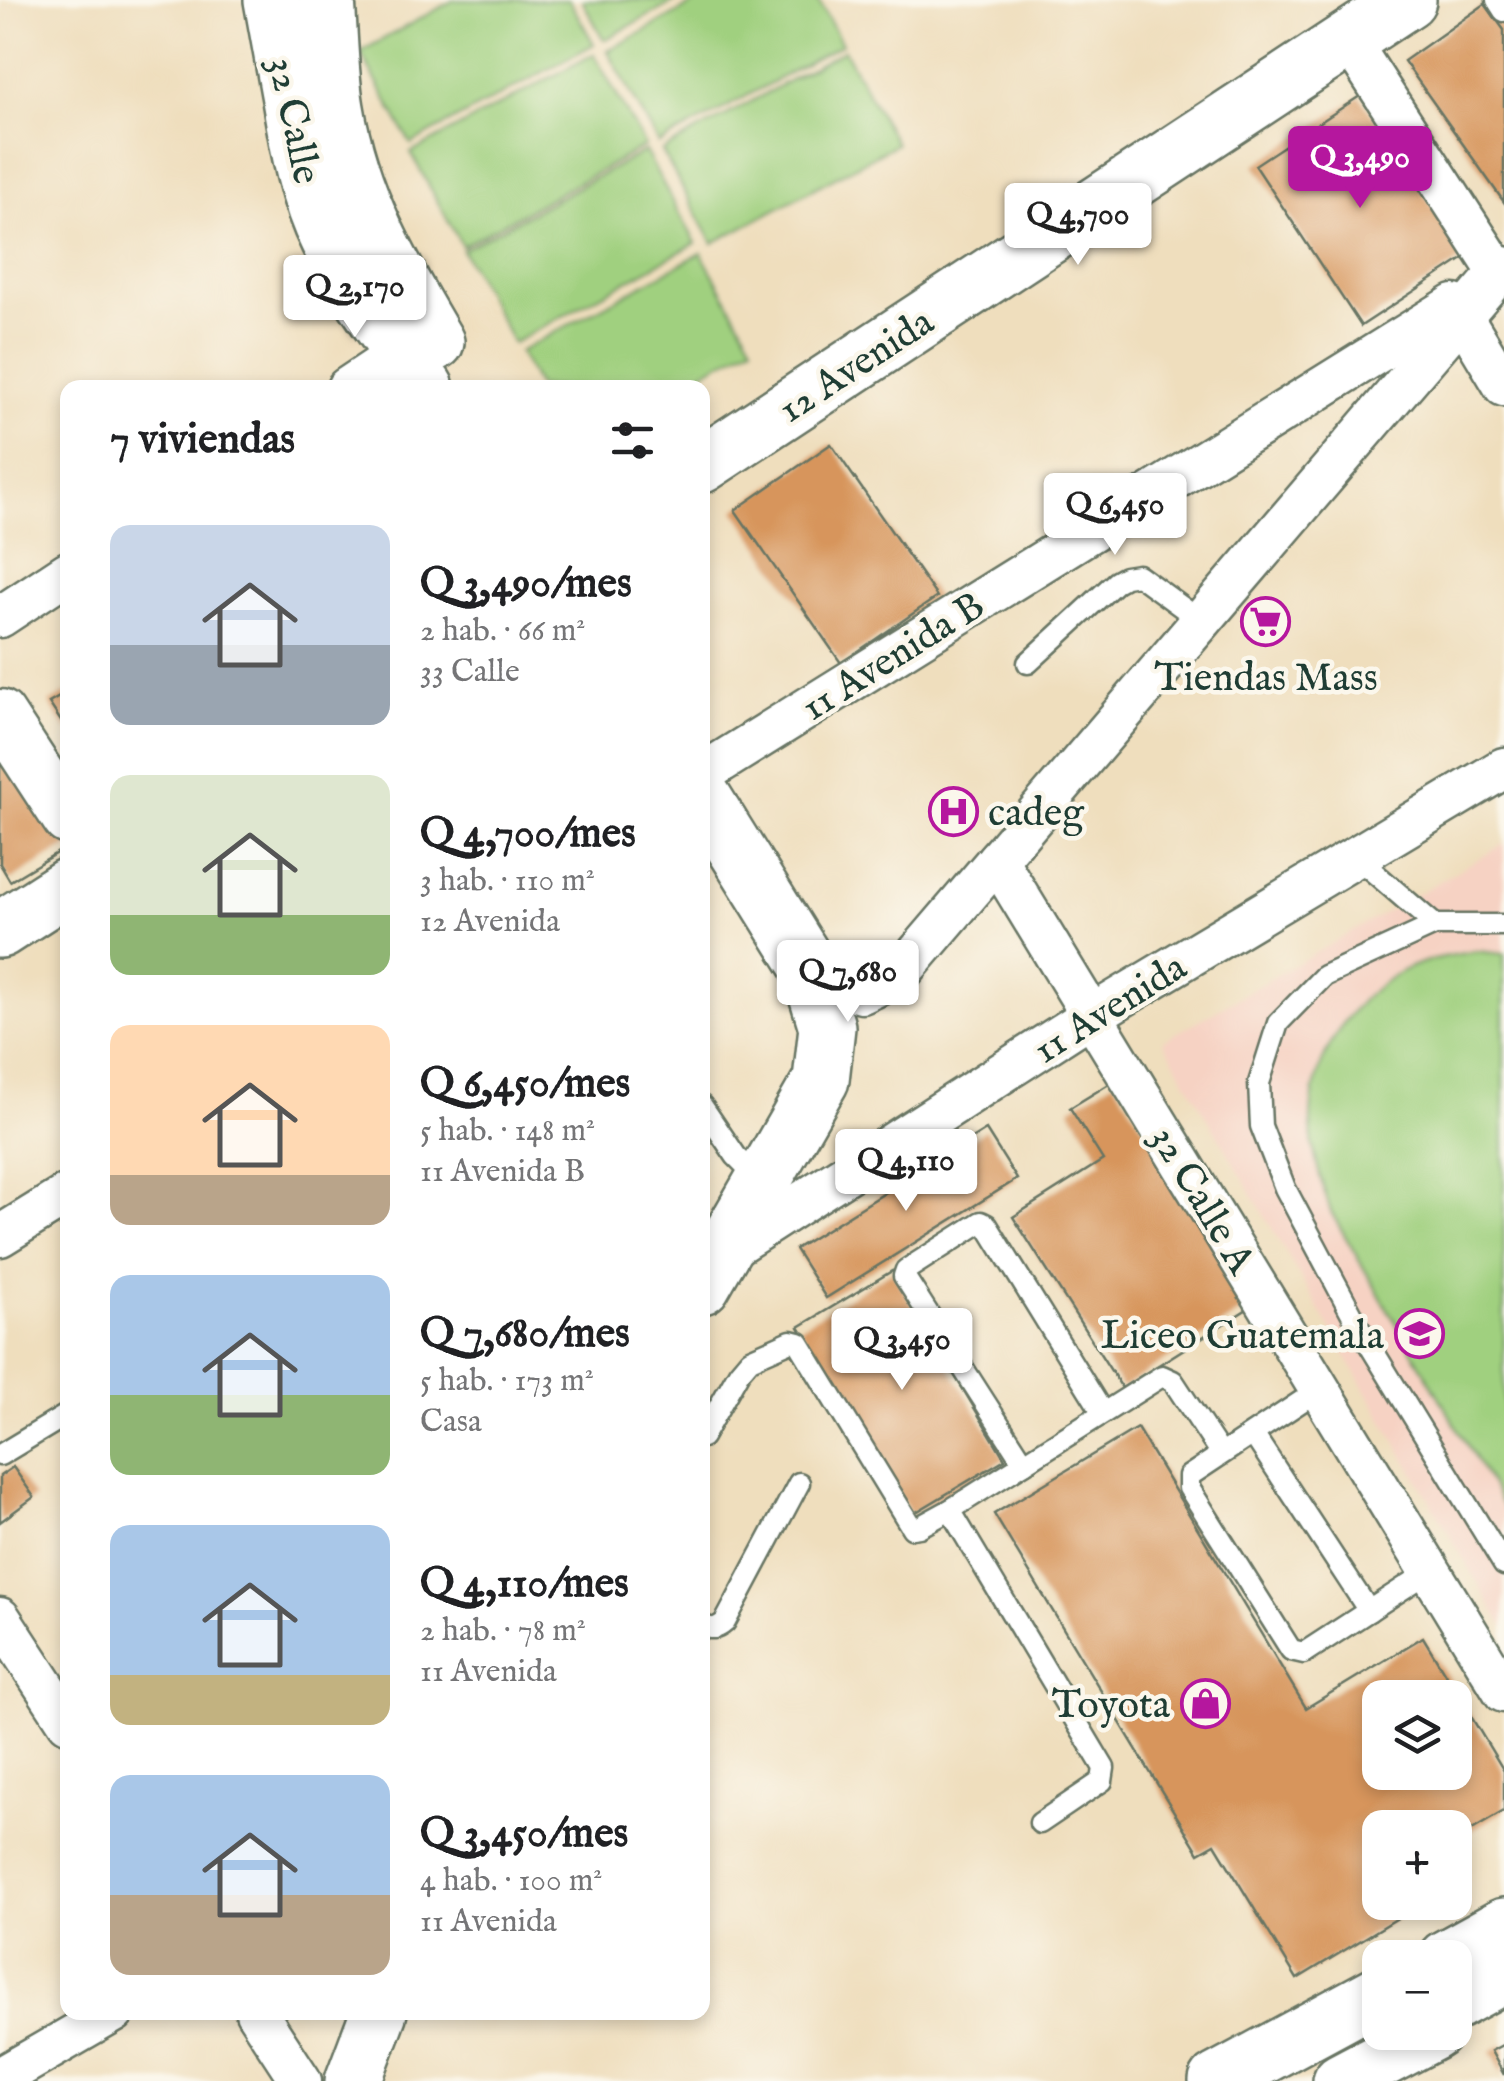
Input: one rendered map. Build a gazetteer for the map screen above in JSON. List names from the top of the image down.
{
  "streets": {
    "main road": ["32 Calle", "12 Avenida"],
    "street": ["11 Avenida B", "11 Avenida", "32 Calle A"]
  },
  "crossings": [
    ["11 Avenida", "32 Calle A"]
  ],
  "places": {
    "supermarket": ["Tiendas Mass"],
    "hospital": ["cadeg"],
    "school or university": ["Liceo Guatemala"],
    "shop": ["Toyota"]
  },
  "page": {
    "price": [
      "Q 3,490",
      "Q 4,700",
      "Q 2,170",
      "Q 6,450",
      "Q 7,680",
      "Q 4,110",
      "Q 3,450"
    ],
    "heading": "7 viviendas",
    "list": [
      {
        "name": "Q 3,490/mes",
        "note": "2 hab. · 66 m² · 33 Calle"
      },
      {
        "name": "Q 4,700/mes",
        "note": "3 hab. · 110 m² · 12 Avenida"
      },
      {
        "name": "Q 6,450/mes",
        "note": "5 hab. · 148 m² · 11 Avenida B"
      },
      {
        "name": "Q 7,680/mes",
        "note": "5 hab. · 173 m² · Casa"
      },
      {
        "name": "Q 4,110/mes",
        "note": "2 hab. · 78 m² · 11 Avenida"
      },
      {
        "name": "Q 3,450/mes",
        "note": "4 hab. · 100 m² · 11 Avenida"
      }
    ],
    "map_buttons": ["+", "−"]
  }
}
